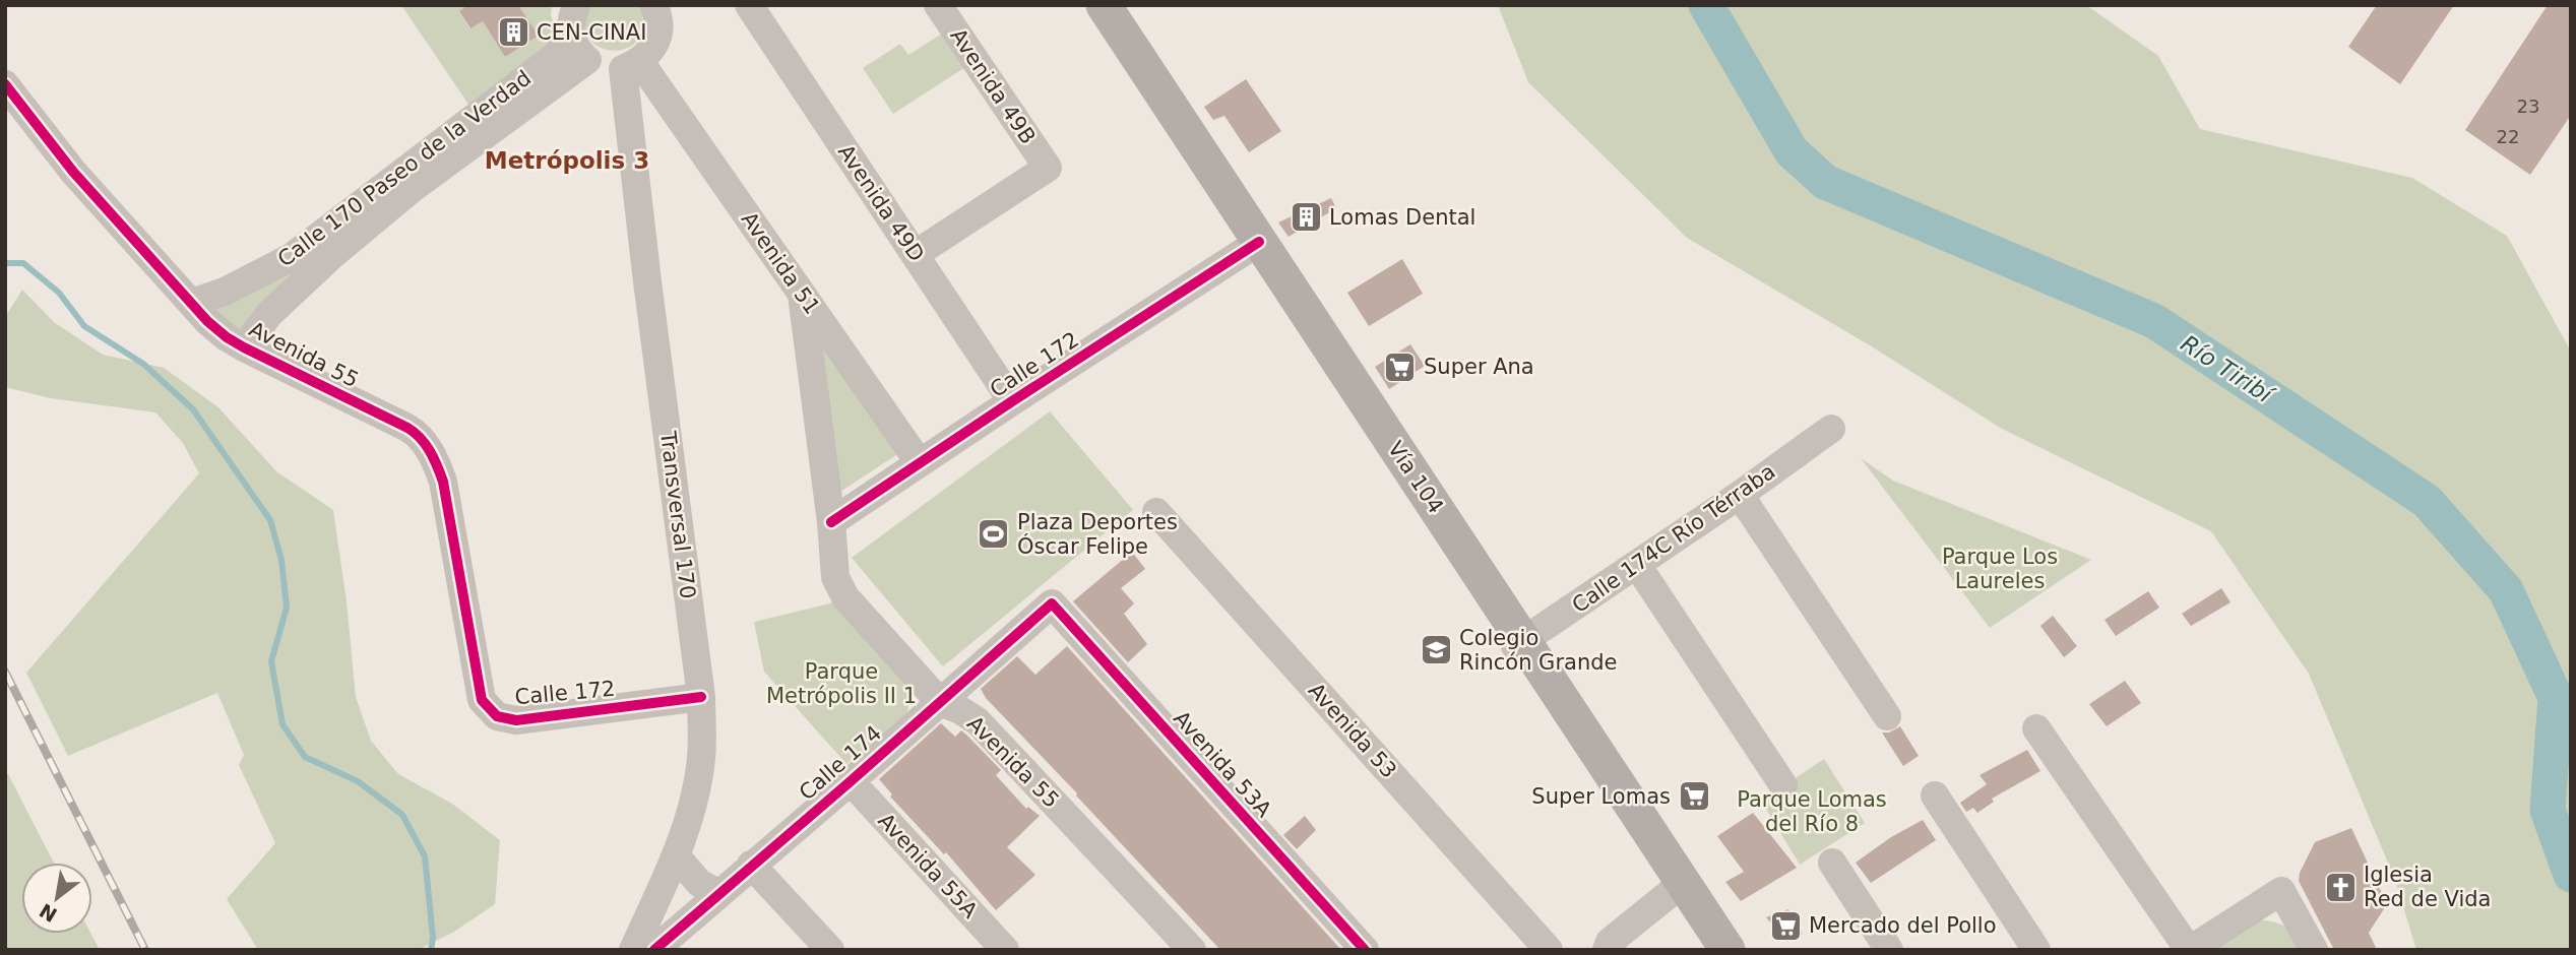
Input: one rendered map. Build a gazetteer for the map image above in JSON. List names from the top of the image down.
{
  "streets": {
    "main road": ["Vía 104"],
    "street": [
      "Avenida 49B",
      "Calle 170 Paseo de la Verdad",
      "Avenida 49D",
      "Avenida 51",
      "Avenida 55",
      "Calle 172",
      "Transversal 170",
      "Calle 174C Río Térraba",
      "Avenida 53",
      "Calle 174",
      "Avenida 53A",
      "Avenida 55A"
    ]
  },
  "crossings": [
    ["Avenida 49B", "Avenida 49D"],
    ["Calle 170 Paseo de la Verdad", "Avenida 55"],
    ["Avenida 49D", "Calle 172"],
    ["Avenida 51", "Calle 172"],
    ["Avenida 51", "Transversal 170"],
    ["Avenida 55", "Calle 172"],
    ["Avenida 55", "Calle 174"],
    ["Calle 172", "Vía 104"],
    ["Calle 172", "Transversal 170"],
    ["Vía 104", "Calle 174C Río Térraba"],
    ["Calle 174", "Avenida 53A"],
    ["Calle 174", "Avenida 55A"]
  ],
  "districts": ["Metrópolis 3"],
  "water": ["Río Tiribí"],
  "parks": ["Parque Los Laureles", "Parque Metrópolis II 1", "Parque Lomas del Río 8"],
  "places": {
    "building": ["CEN-CINAI", "Lomas Dental"],
    "supermarket": ["Super Ana", "Super Lomas", "Mercado del Pollo"],
    "sports": ["Plaza Deportes Óscar Felipe"],
    "school or university": ["Colegio Rincón Grande"],
    "church": ["Iglesia Red de Vida"]
  },
  "house_numbers": ["23", "22"],
  "north": "bottom left"
}
